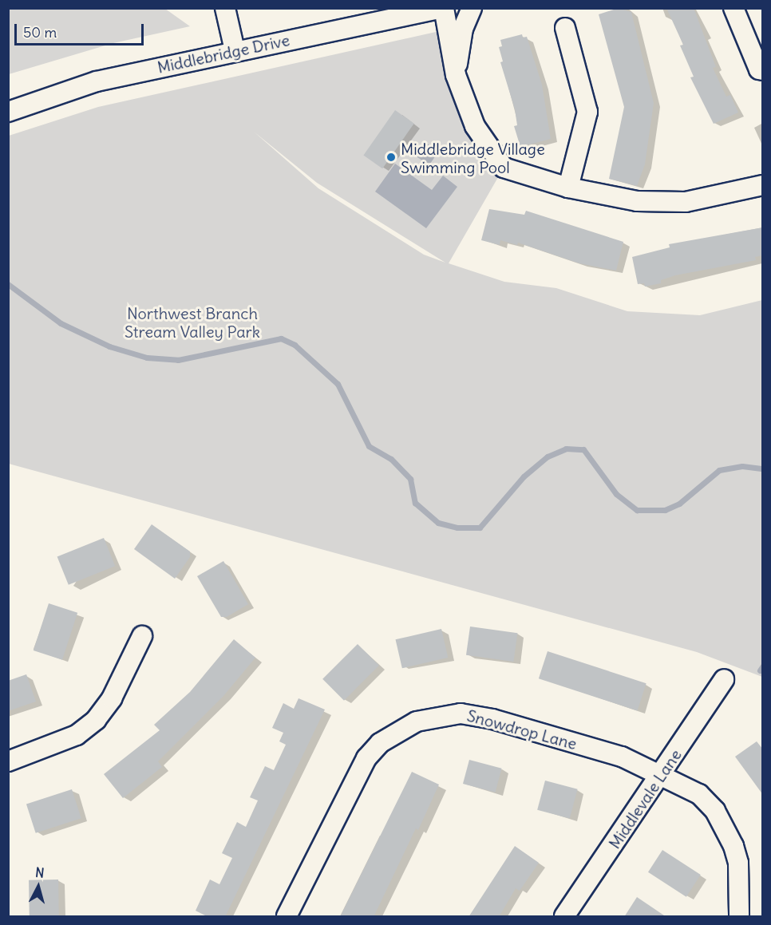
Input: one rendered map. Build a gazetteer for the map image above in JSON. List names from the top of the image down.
{
  "streets": {
    "street": ["Middlebridge Drive", "Snowdrop Lane", "Middlevale Lane"]
  },
  "crossings": [
    ["Snowdrop Lane", "Middlevale Lane"]
  ],
  "parks": ["Northwest Branch Stream Valley Park"],
  "places": ["Middlebridge Village Swimming Pool"],
  "scale_bar": "50 m",
  "north": "top"
}
